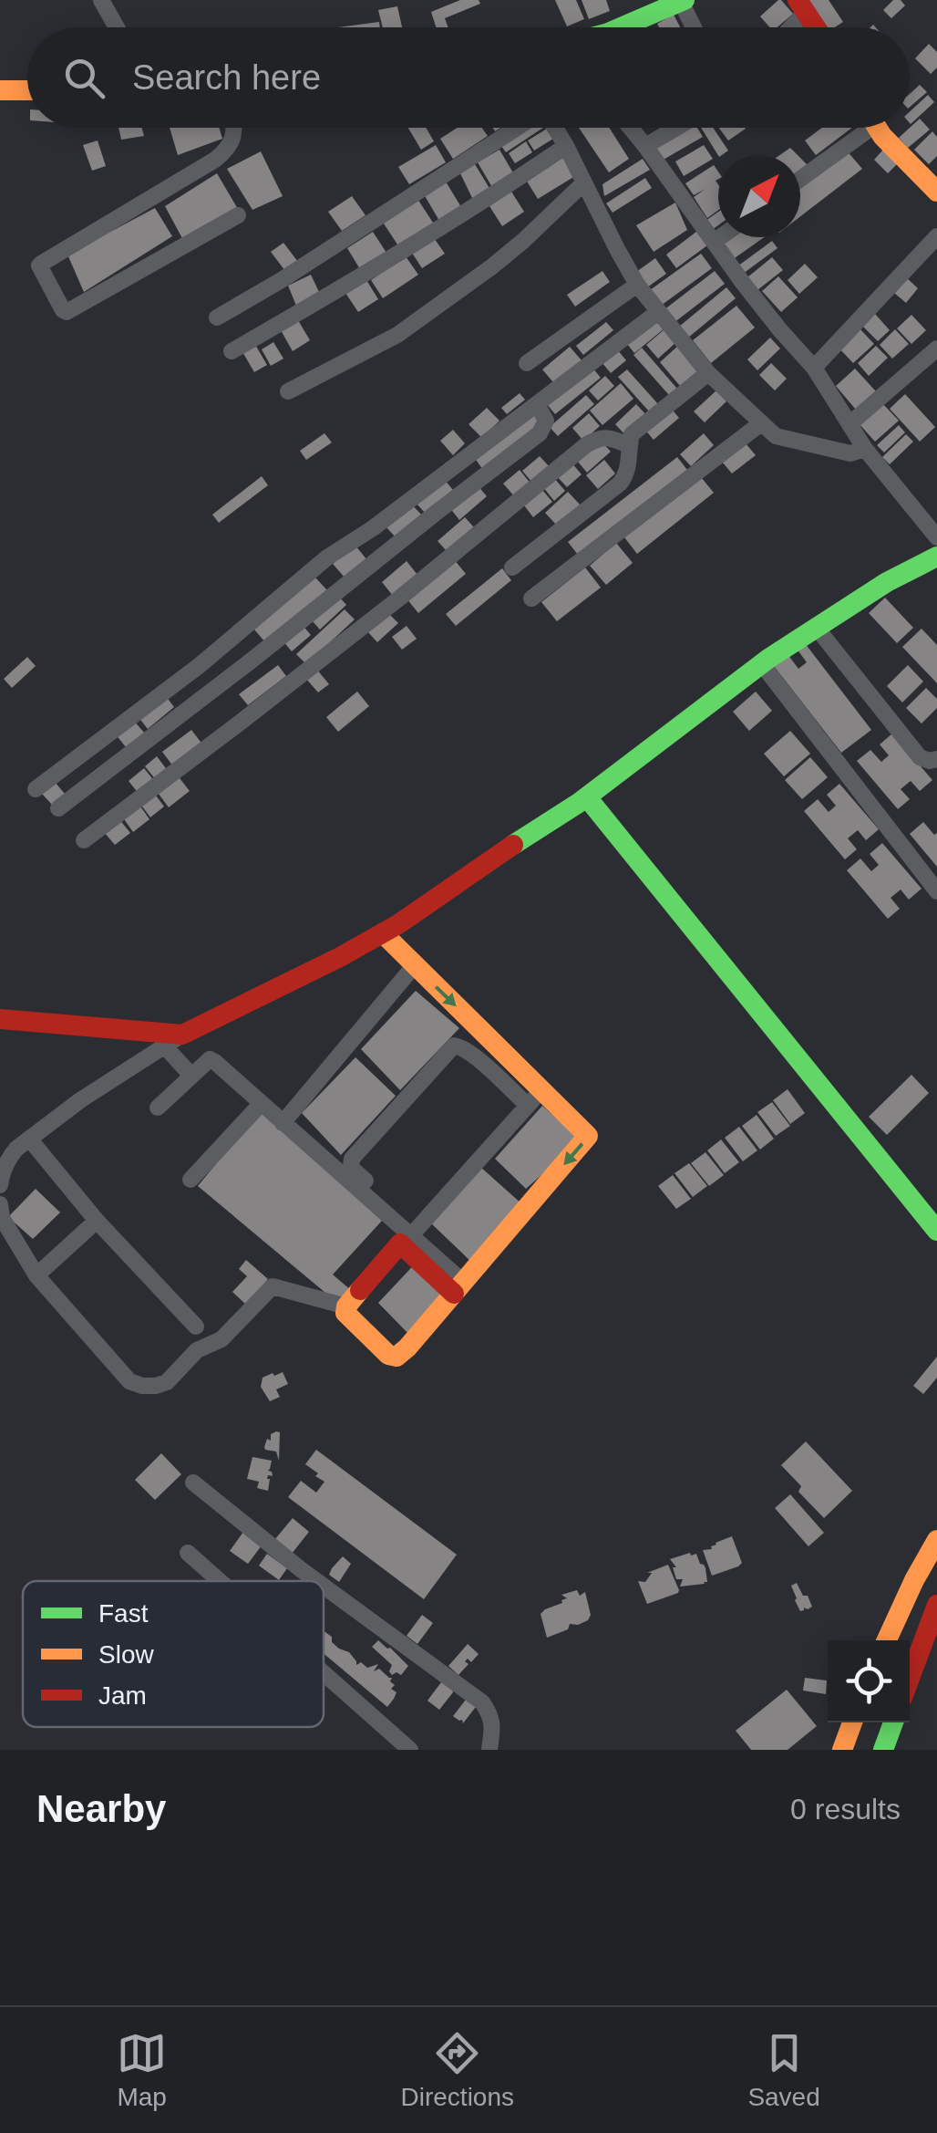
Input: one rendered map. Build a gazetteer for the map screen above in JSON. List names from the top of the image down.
{
  "legend": ["Fast", "Slow", "Jam"],
  "north": "top right",
  "page": {
    "search": "Search here",
    "heading": ["Nearby", "0 results"],
    "nav": ["Map", "Directions", "Saved"]
  }
}
